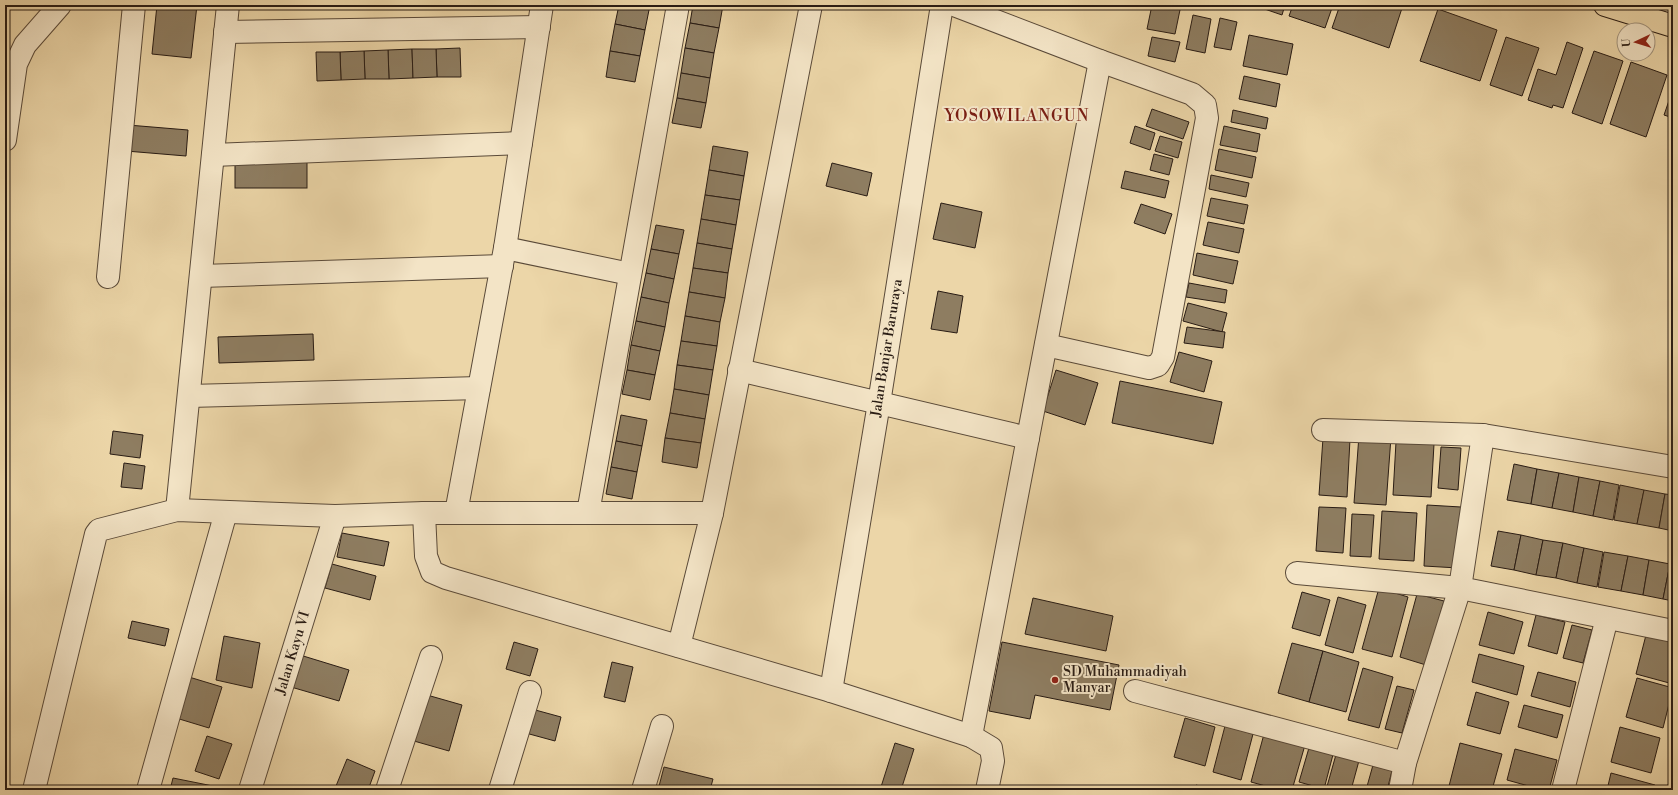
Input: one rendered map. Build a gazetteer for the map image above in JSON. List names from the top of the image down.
{
  "streets": {
    "street": ["Jalan Banjar Baruraya", "Jalan Kayu VI"]
  },
  "districts": ["YOSOWILANGUN"],
  "places": ["SD Muhammadiyah Manyar"],
  "north": "left"
}
